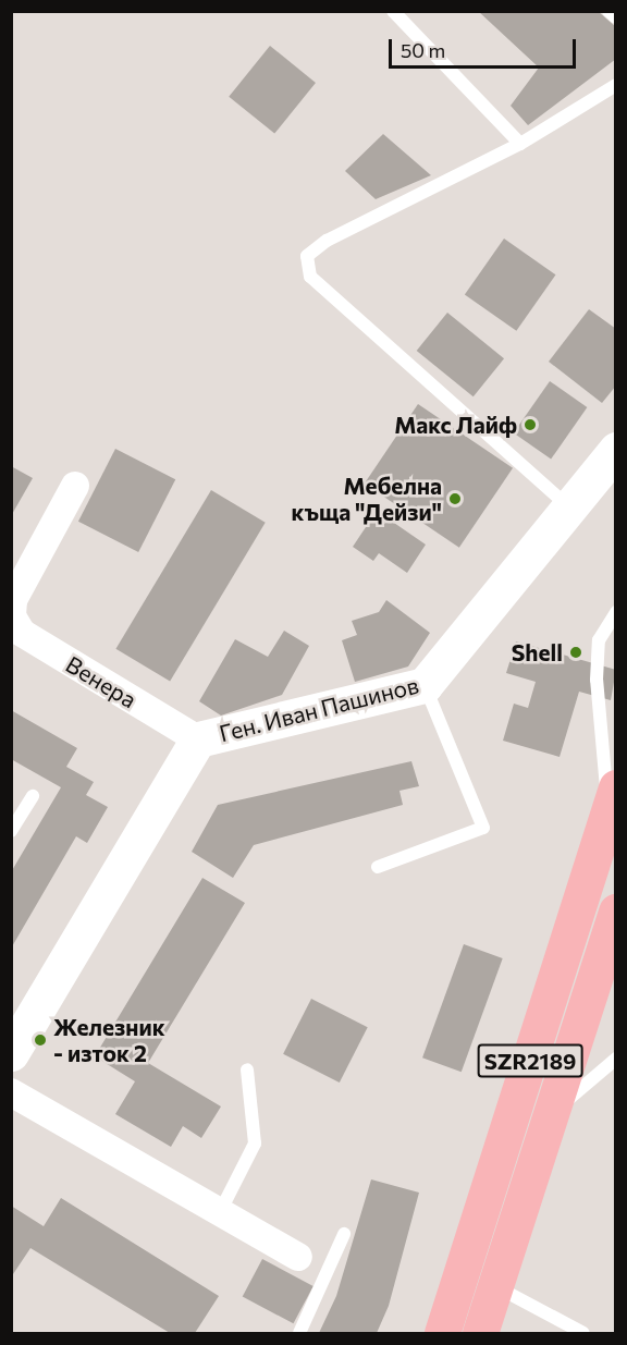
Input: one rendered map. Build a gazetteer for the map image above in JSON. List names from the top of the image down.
{
  "streets": {
    "main road": ["SZR2189"],
    "street": ["Венера", "Ген. Иван Пашинов"]
  },
  "crossings": [
    ["Венера", "Ген. Иван Пашинов"]
  ],
  "places": [
    "Макс Лайф",
    "Мебелна къща \"Дейзи\"",
    "Shell",
    "Железник - изток 2"
  ],
  "scale_bar": "50 m"
}
